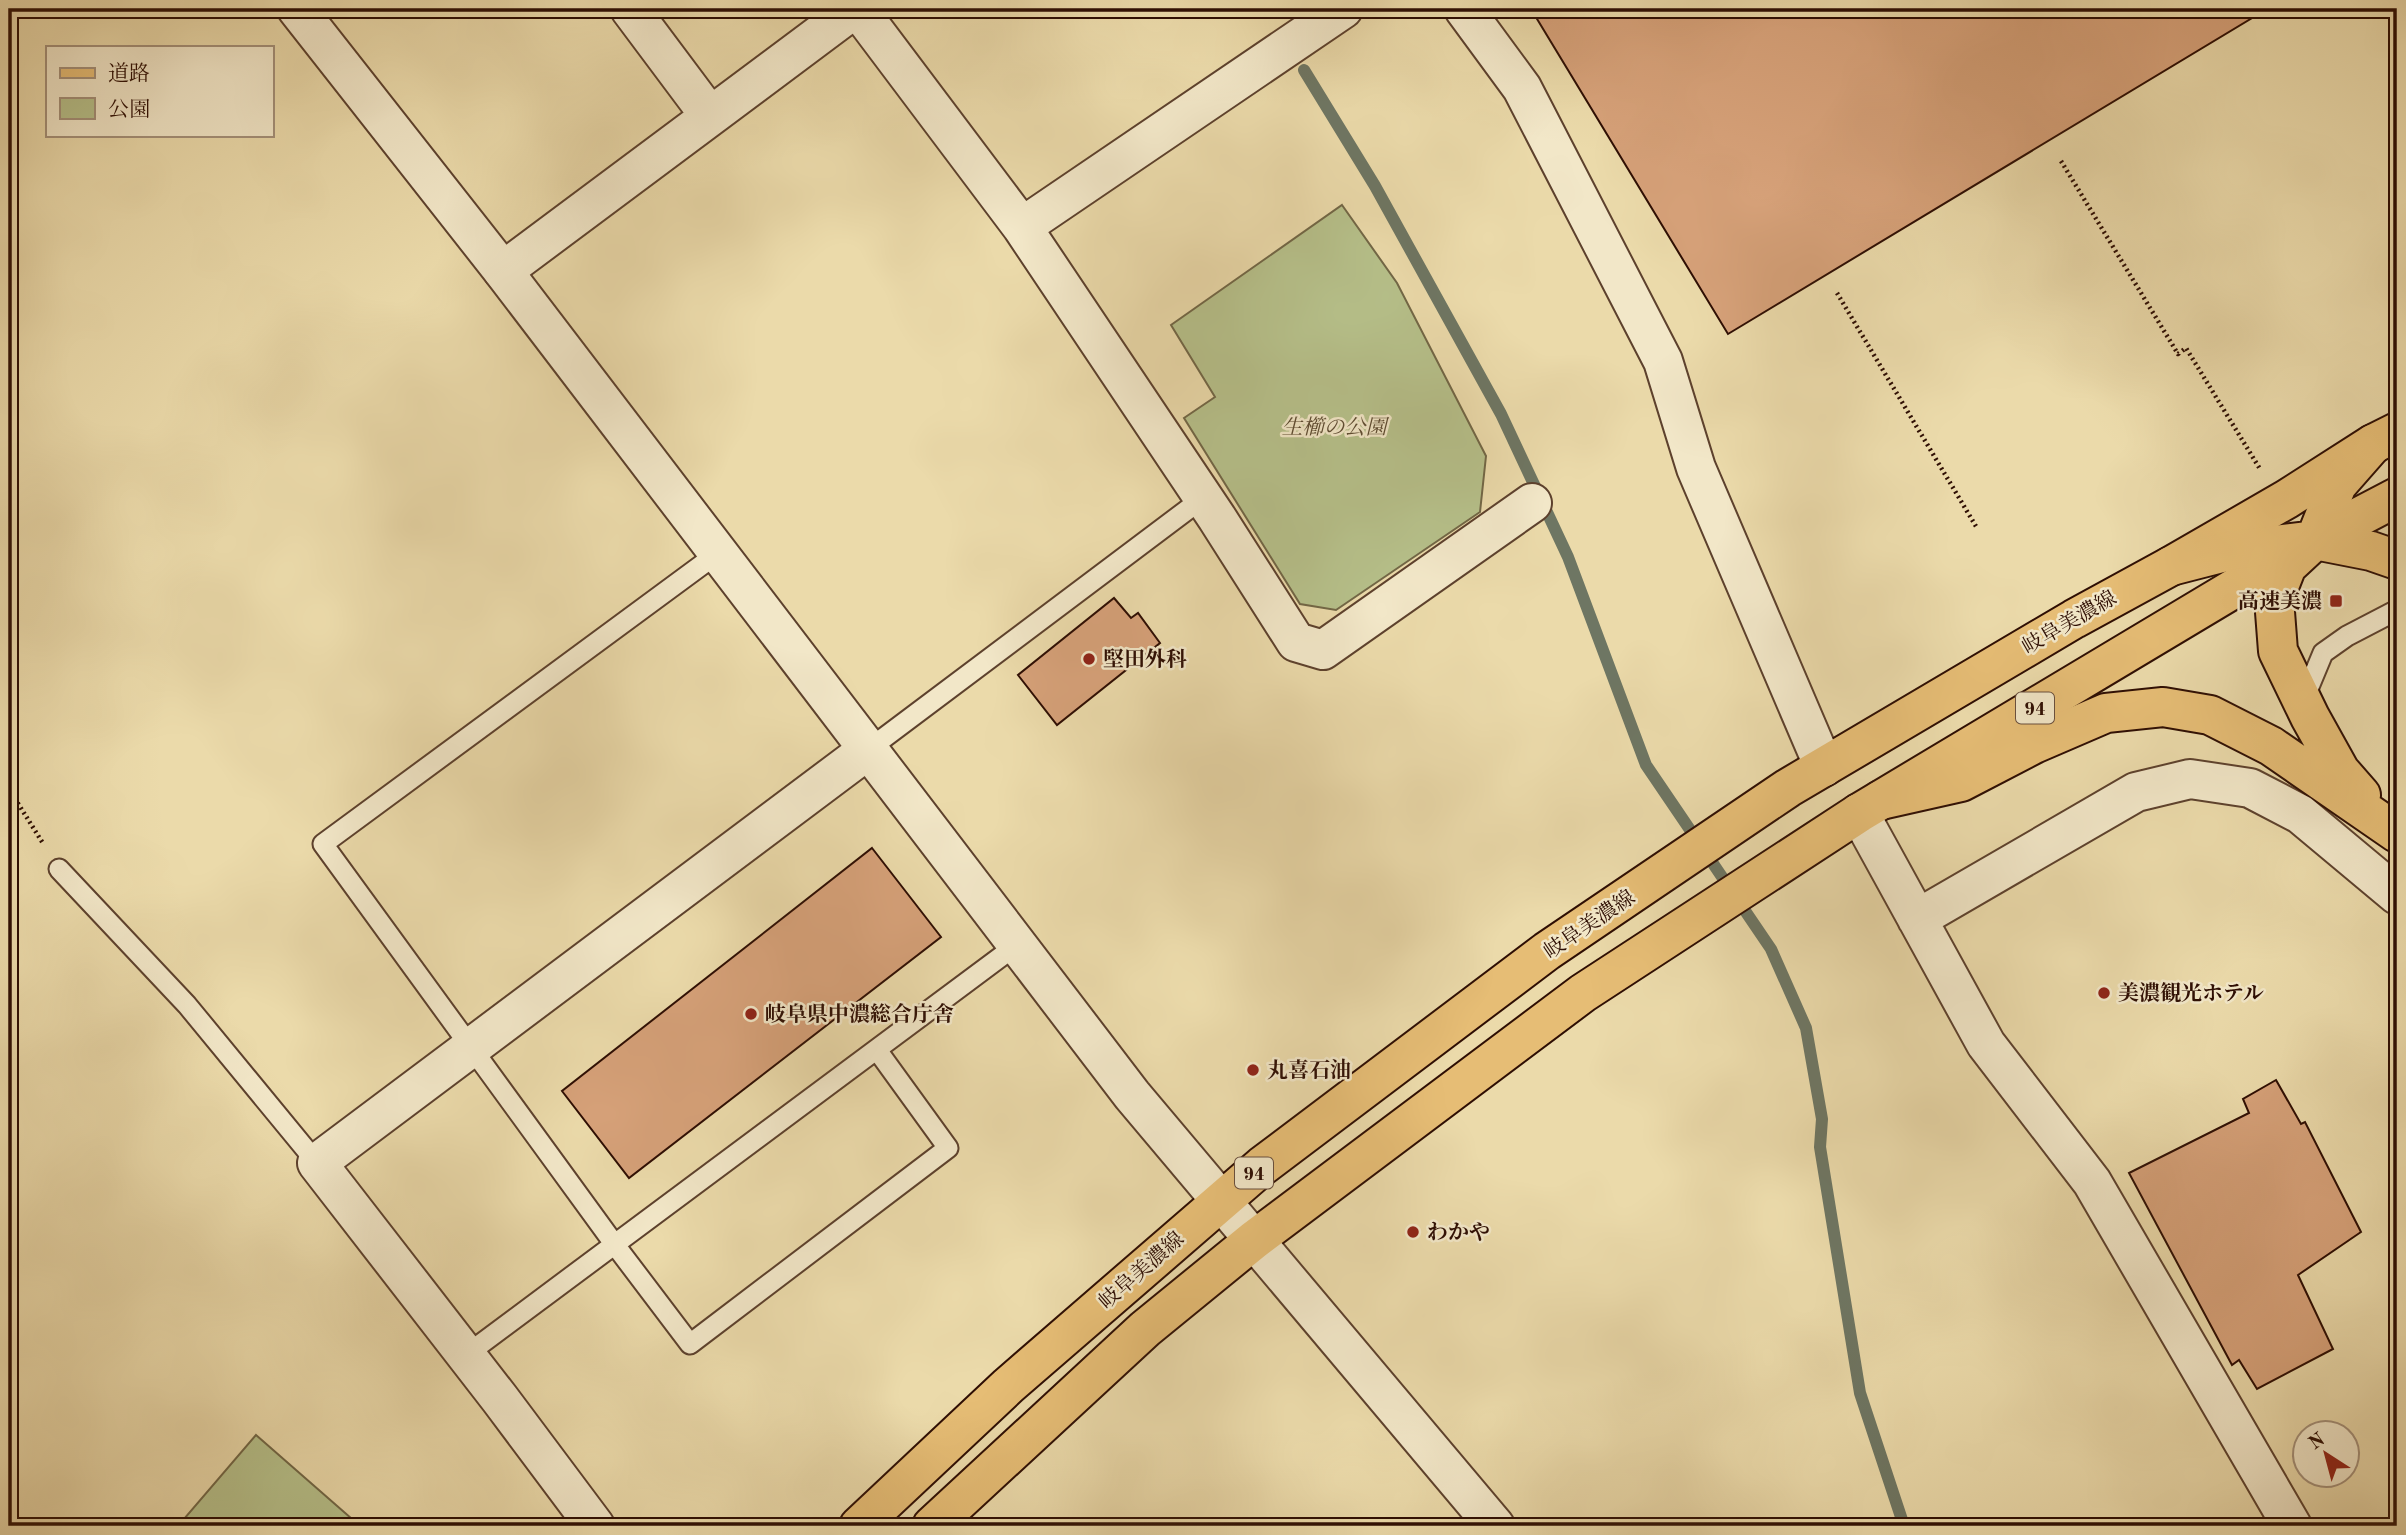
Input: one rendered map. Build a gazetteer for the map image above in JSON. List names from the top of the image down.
{
  "streets": {
    "main road": ["岐阜美濃線", "94"]
  },
  "parks": ["生櫛の公園"],
  "places": {
    "transit": ["高速美濃"],
    "other": [
      "堅田外科",
      "美濃観光ホテル",
      "岐阜県中濃総合庁舎",
      "丸喜石油",
      "わかや"
    ]
  },
  "legend": ["道路", "公園"],
  "north": "top left"
}
